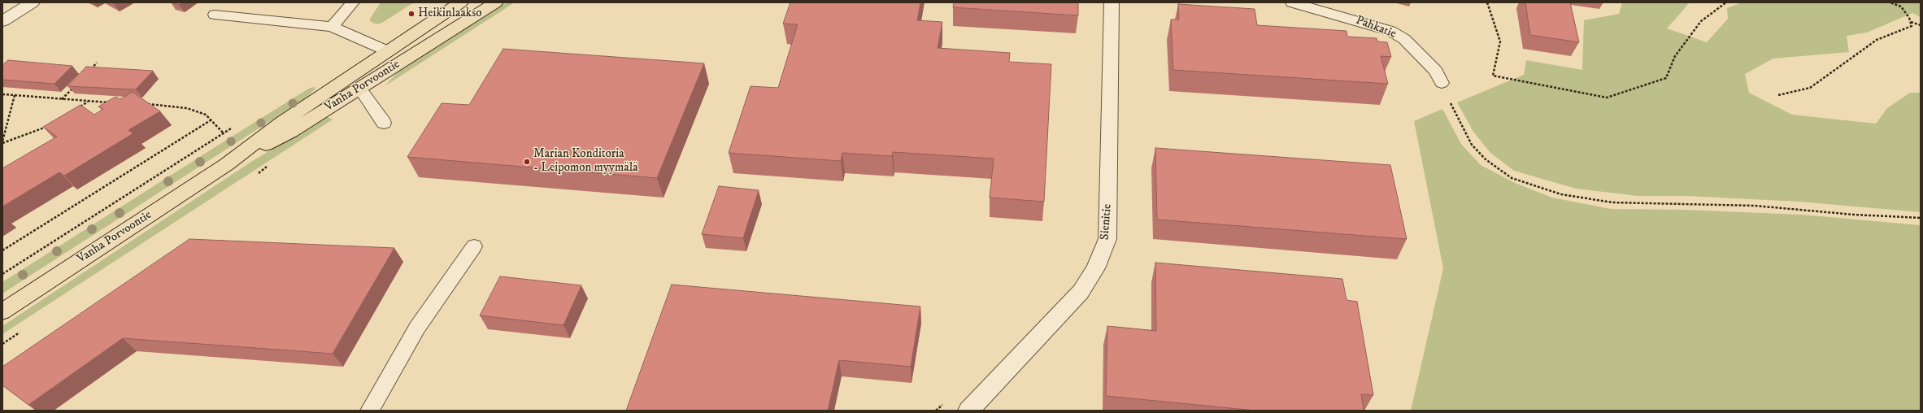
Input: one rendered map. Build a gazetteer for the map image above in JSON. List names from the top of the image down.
{
  "streets": {
    "main road": ["Vanha Porvoontie"],
    "street": ["Sienitie"],
    "lane": ["Pahkatie"]
  },
  "places": ["Heikinlaakso", "Marian Konditoria - Leipomon myymälä"]
}
